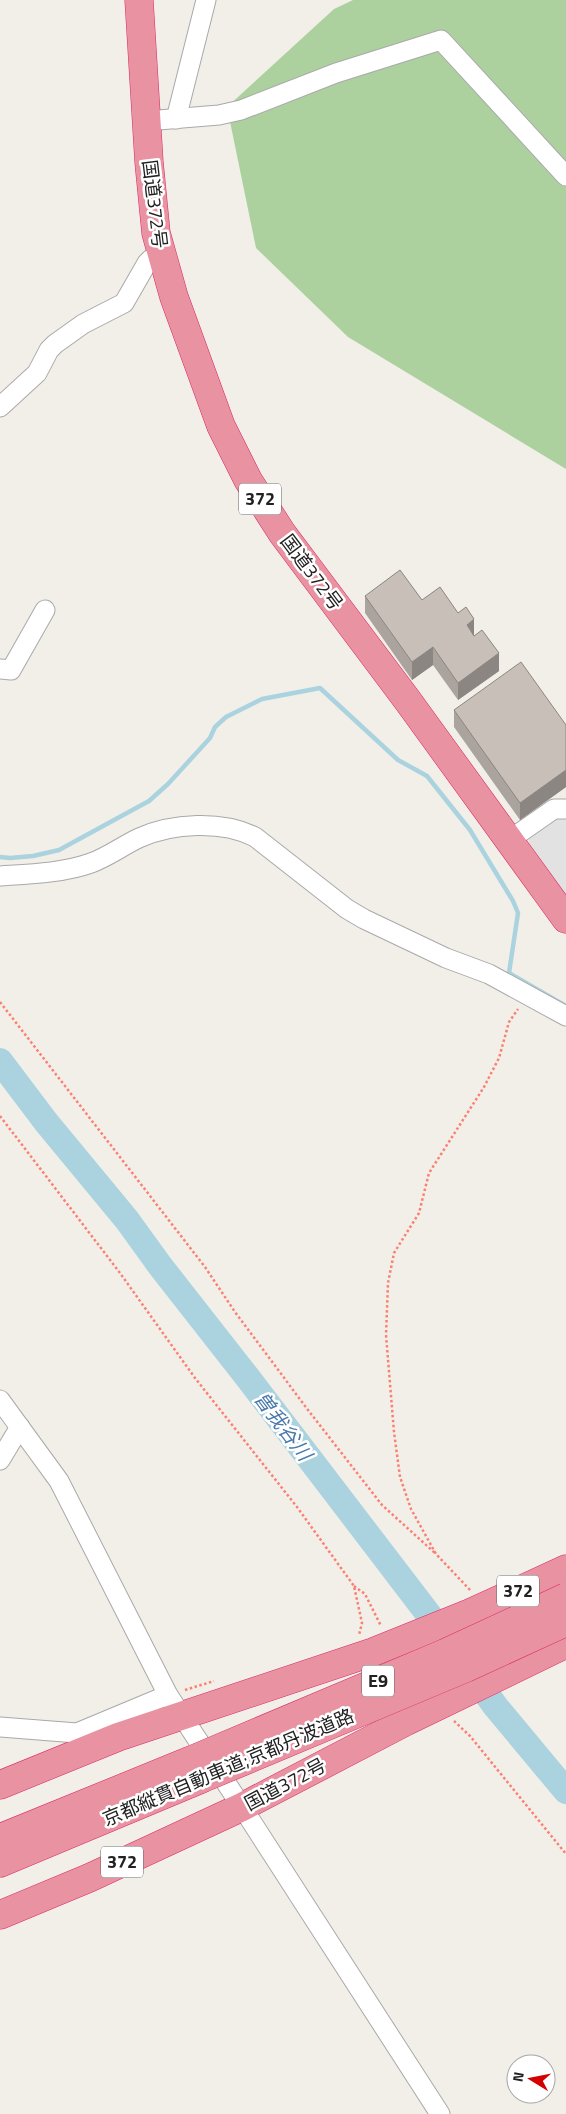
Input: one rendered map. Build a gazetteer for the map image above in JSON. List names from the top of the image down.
{
  "streets": {
    "highway": [
      "国道372号",
      "372",
      "E9",
      "京都縦貫自動車道;京都丹波道路"
    ]
  },
  "water": ["曽我谷川"],
  "north": "left"
}
